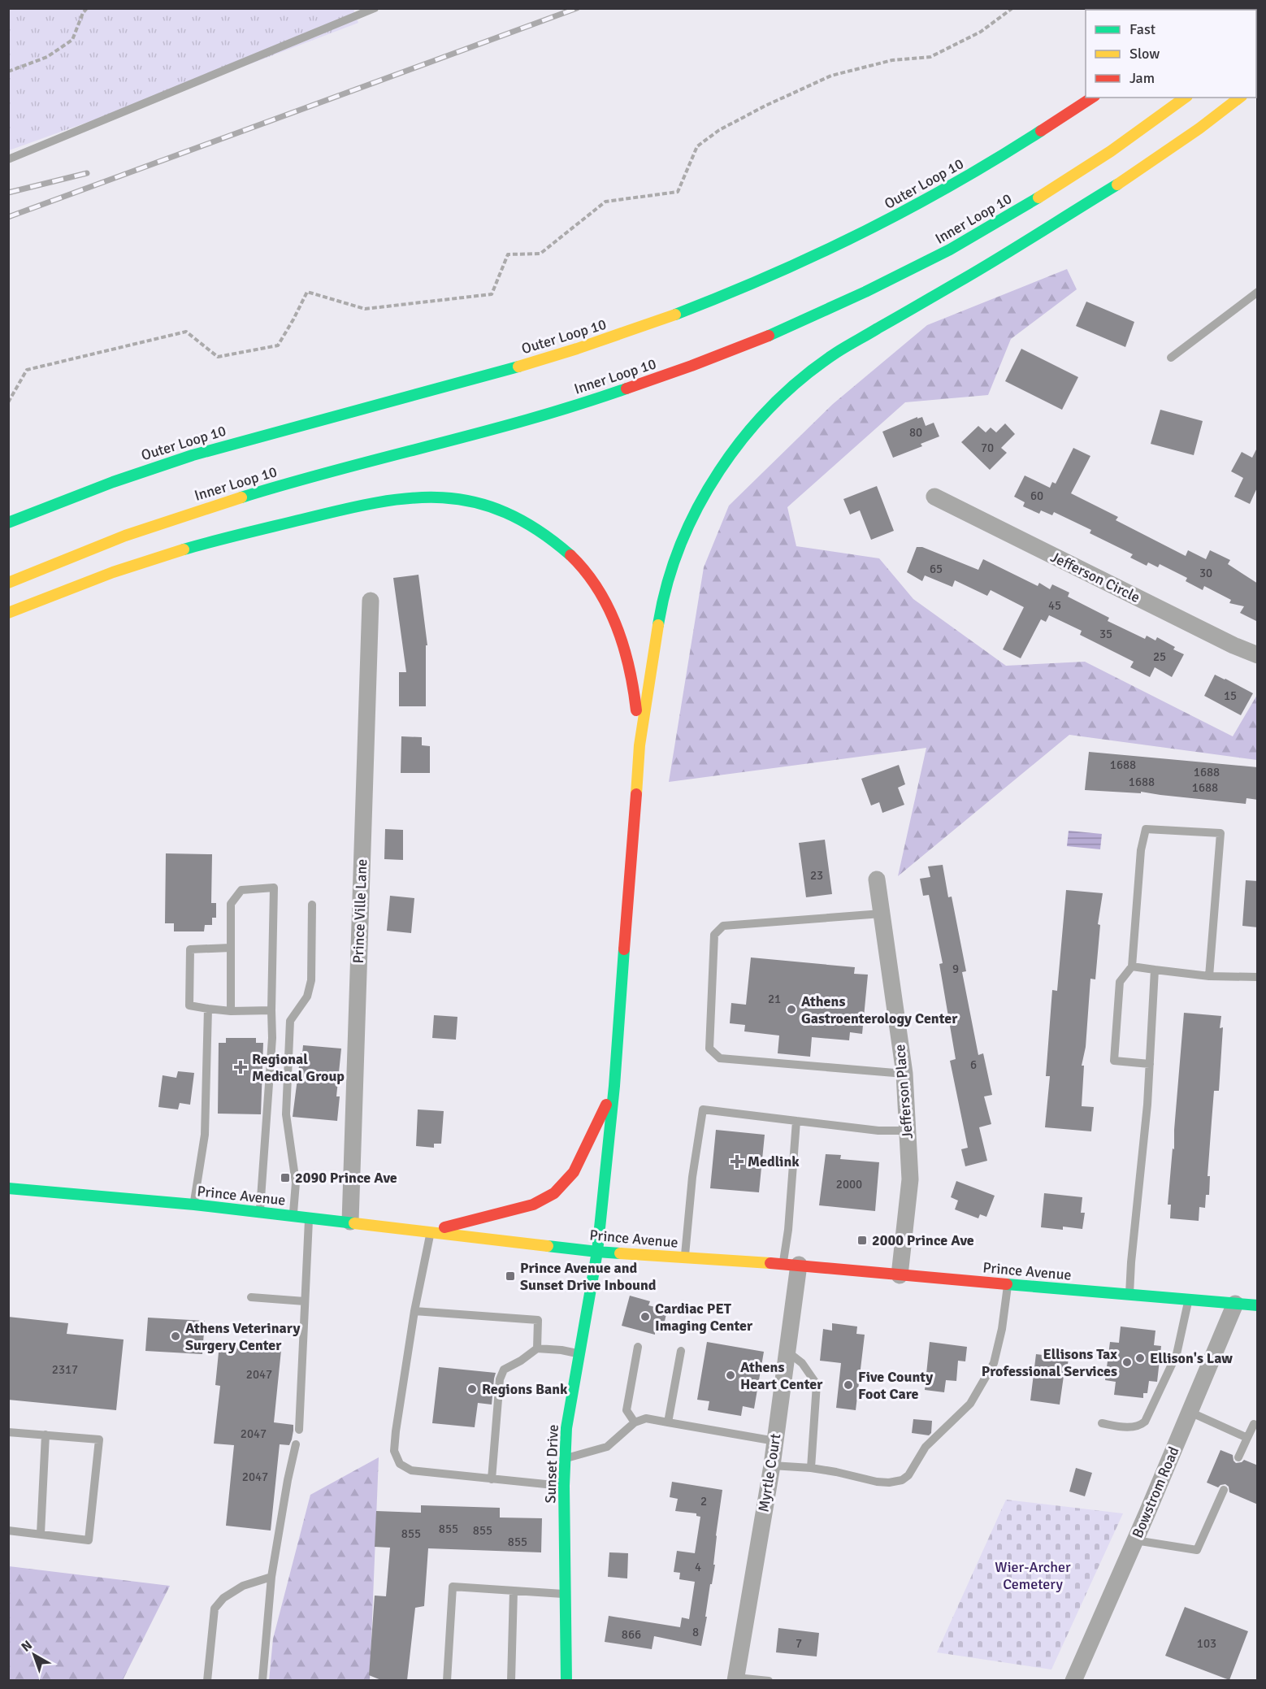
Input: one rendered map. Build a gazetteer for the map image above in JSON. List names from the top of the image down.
{
  "streets": {
    "main road": [
      "Outer Loop 10",
      "Inner Loop 10",
      "Prince Avenue",
      "Sunset Drive"
    ],
    "street": [
      "Jefferson Circle",
      "Prince Ville Lane",
      "Jefferson Place",
      "Myrtle Court",
      "Bowstrom Road"
    ]
  },
  "crossings": [
    ["Prince Ville Lane", "Prince Avenue"],
    ["Jefferson Place", "Prince Avenue"],
    ["Prince Avenue", "Sunset Drive"],
    ["Prince Avenue", "Myrtle Court"],
    ["Prince Avenue", "Bowstrom Road"]
  ],
  "parks": ["Wier-Archer Cemetery"],
  "places": {
    "other": [
      "Athens Gastroenterology Center",
      "Cardiac PET Imaging Center",
      "Athens Veterinary Surgery Center",
      "Ellison's Law",
      "Ellisons Tax Professional Services",
      "Athens Heart Center",
      "Five County Foot Care",
      "Regions Bank"
    ],
    "health": ["Regional Medical Group", "Medlink"],
    "transit": ["2090 Prince Ave", "2000 Prince Ave", "Prince Avenue and Sunset Drive Inbound"]
  },
  "house_numbers": [
    "80",
    "70",
    "60",
    "65",
    "30",
    "45",
    "35",
    "25",
    "15",
    "1688",
    "1688",
    "1688",
    "1688",
    "23",
    "9",
    "21",
    "6",
    "2000",
    "2317",
    "2047",
    "2047",
    "2047",
    "2",
    "855",
    "855",
    "855",
    "855",
    "4",
    "8",
    "866",
    "7",
    "103"
  ],
  "legend": ["Fast", "Slow", "Jam"],
  "north": "top left"
}
